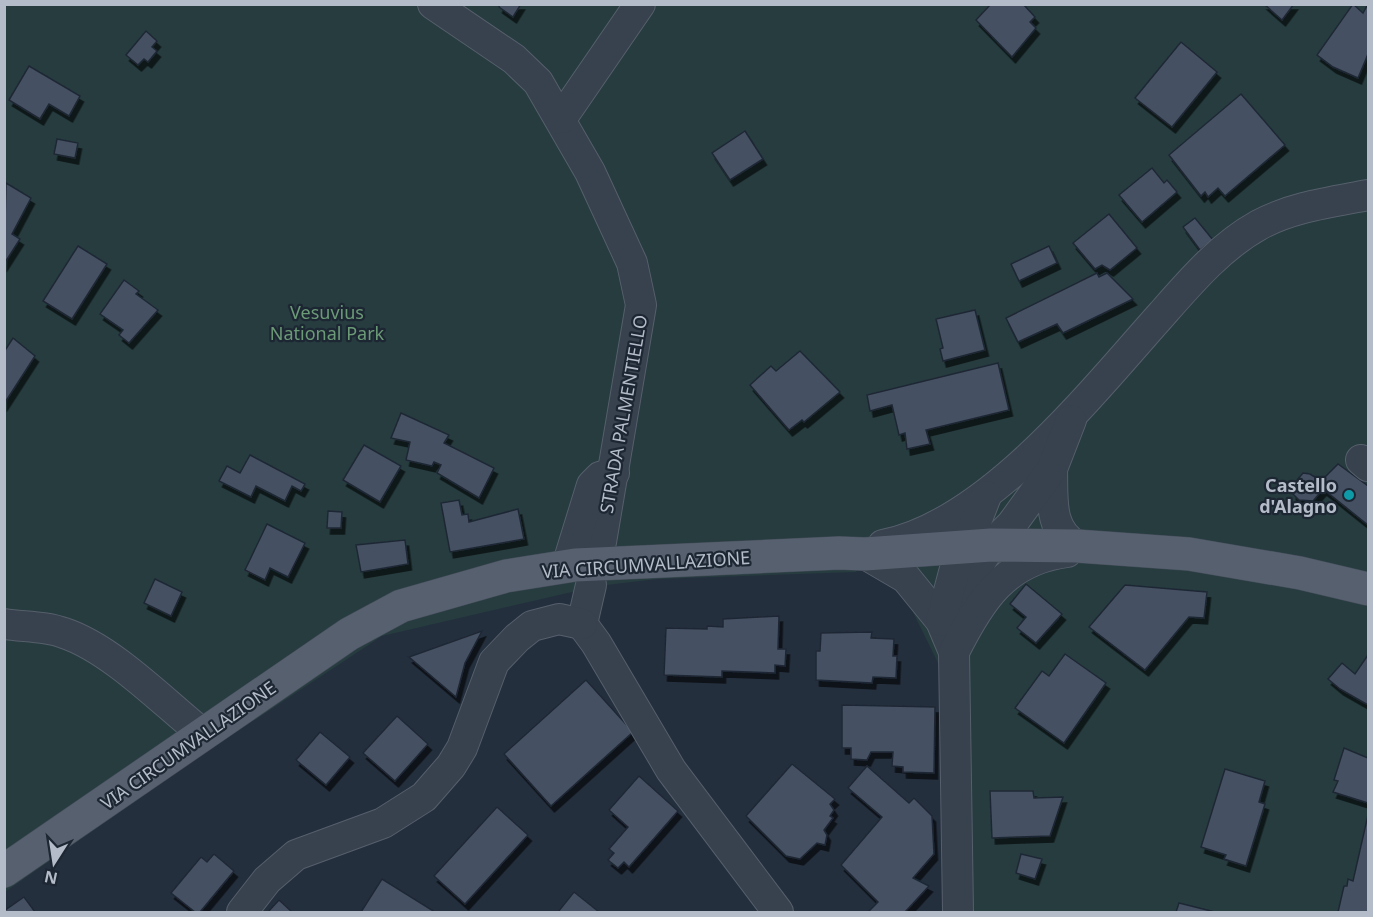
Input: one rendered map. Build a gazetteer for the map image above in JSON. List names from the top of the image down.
{
  "streets": {
    "main road": ["VIA CIRCUMVALLAZIONE"],
    "street": ["STRADA PALMENTIELLO"]
  },
  "parks": ["Vesuvius National Park"],
  "places": ["Castello d'Alagno"],
  "north": "bottom"
}
